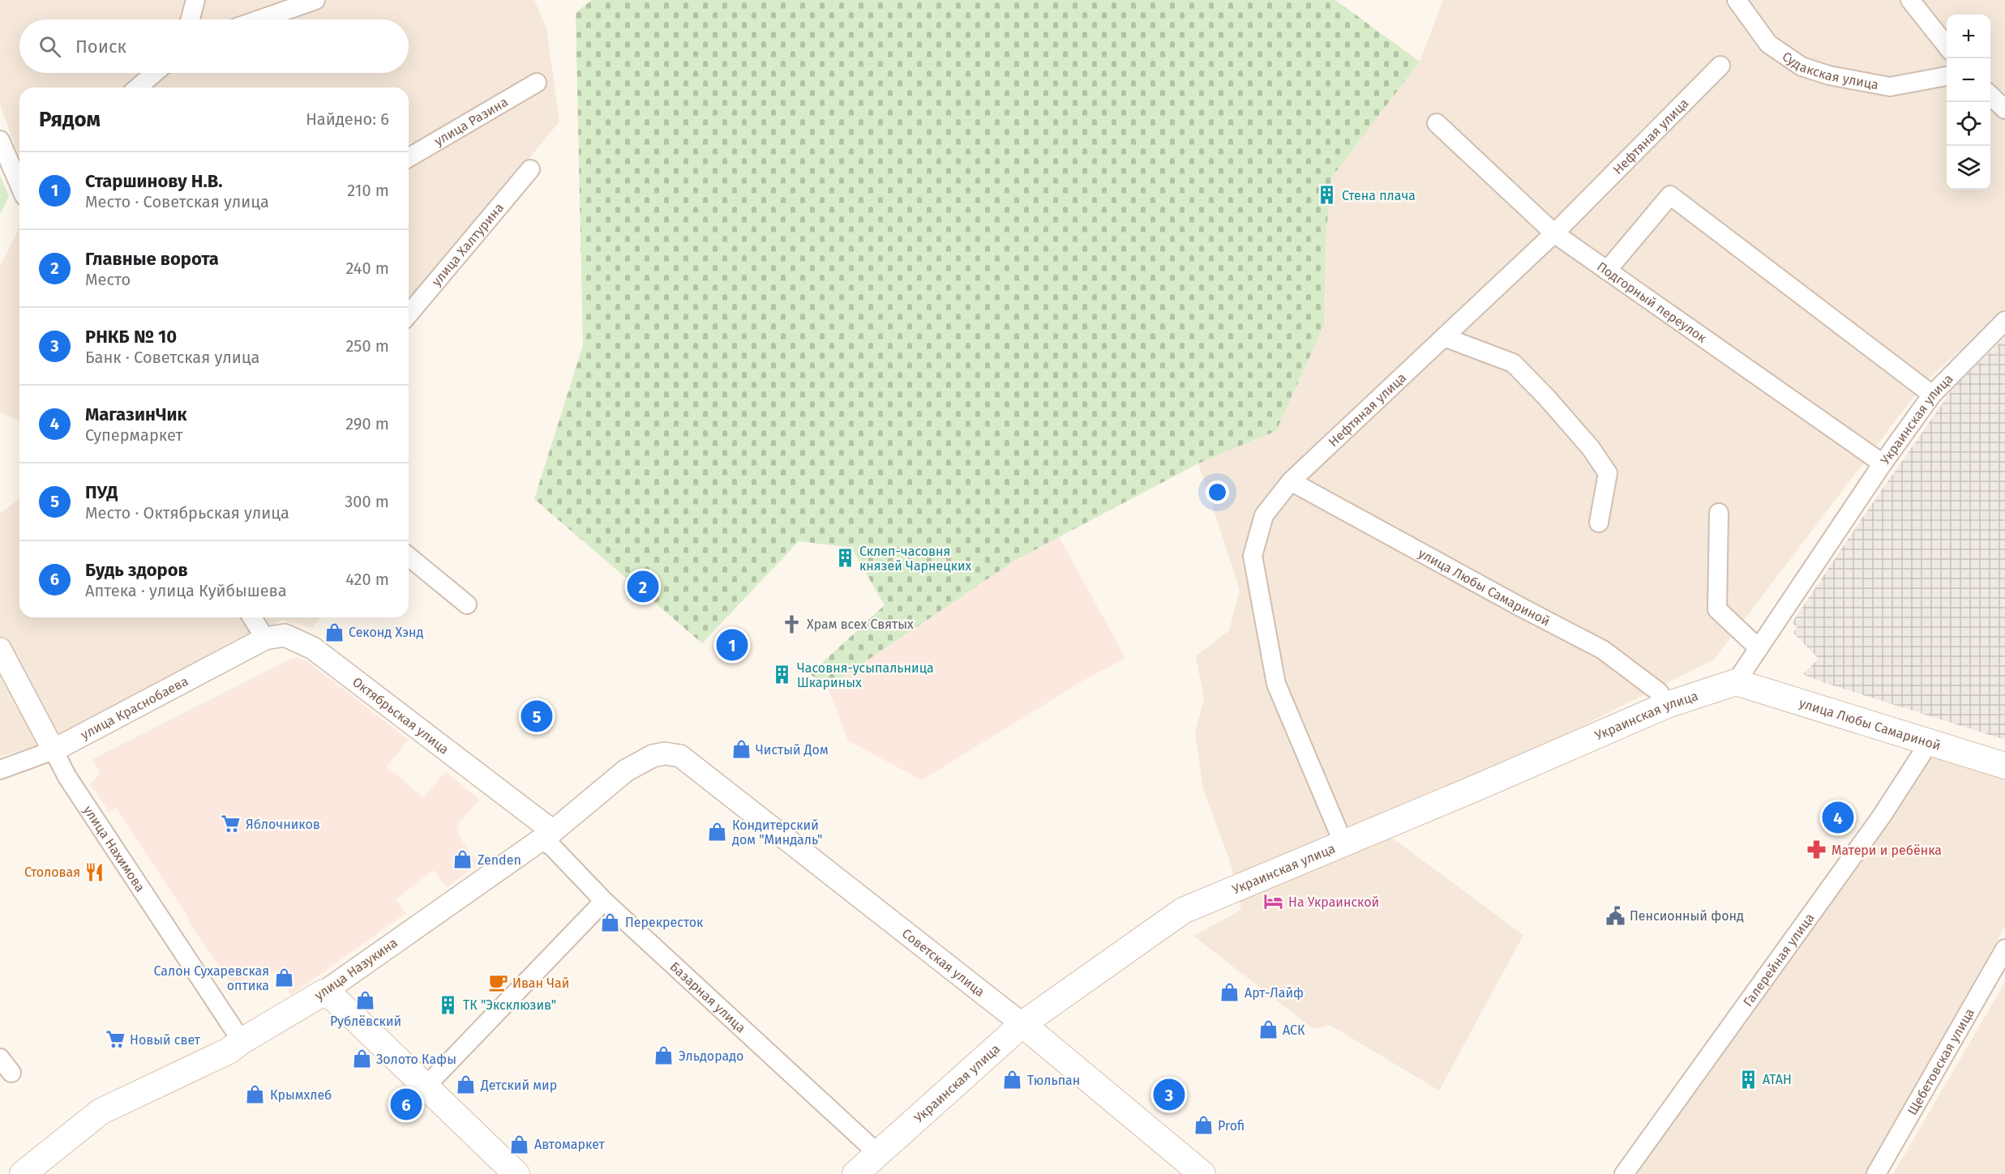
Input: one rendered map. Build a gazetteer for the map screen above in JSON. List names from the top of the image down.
{
  "streets": {
    "main road": [
      "Украинская улица",
      "улица Любы Самариной",
      "Советская улица",
      "улица Назукина"
    ],
    "street": [
      "Судакская улица",
      "улица Разина",
      "Нефтяная улица",
      "улица Халтурина",
      "Подгорный переулок",
      "улица Краснобаева",
      "Октябрьская улица",
      "улица Нахимова",
      "Галерейная улица",
      "Базарная улица",
      "Щебетовская улица"
    ]
  },
  "crossings": [
    ["Нефтяная улица", "Подгорный переулок"],
    ["Нефтяная улица", "Украинская улица"],
    ["Нефтяная улица", "улица Любы Самариной"],
    ["Подгорный переулок", "Украинская улица"],
    ["Украинская улица", "улица Любы Самариной"],
    ["Украинская улица", "Советская улица"],
    ["Украинская улица", "Базарная улица"],
    ["улица Любы Самариной", "Галерейная улица"],
    ["улица Краснобаева", "Октябрьская улица"],
    ["улица Краснобаева", "улица Нахимова"],
    ["Октябрьская улица", "улица Назукина"],
    ["Октябрьская улица", "Базарная улица"],
    ["улица Нахимова", "улица Назукина"],
    ["Советская улица", "улица Назукина"],
    ["улица Назукина", "Базарная улица"]
  ],
  "places": {
    "building": [
      "Стена плача",
      "Склеп-часовня князей Чарнецких",
      "Часовня-усыпальница Шкариных",
      "ТК \"Эксклюзив\"",
      "АТАН"
    ],
    "church": ["Храм всех Святых"],
    "shop": [
      "Секонд Хэнд",
      "Чистый Дом",
      "Кондитерский дом \"Миндаль\"",
      "Zenden",
      "Перекресток",
      "Салон Сухаревская оптика",
      "Арт-Лайф",
      "Рублёвский",
      "АСК",
      "Эльдорадо",
      "Золото Кафы",
      "Тюльпан",
      "Детский мир",
      "Крымхлеб",
      "Profi",
      "Автомаркет"
    ],
    "supermarket": ["Яблочников", "Новый свет"],
    "pharmacy": ["Матери и ребёнка"],
    "restaurant": ["Столовая"],
    "hotel": ["На Украинской"],
    "public building": ["Пенсионный фонд"],
    "cafe": ["Иван Чай"]
  },
  "page": {
    "map_buttons": ["+", "−"],
    "search": "Поиск",
    "heading": ["Рядом", "Найдено: 6"],
    "list": [
      {
        "mark": "1",
        "name": "Старшинову Н.В.",
        "note": "Место · Советская улица",
        "value": "210 m"
      },
      {
        "mark": "2",
        "name": "Главные ворота",
        "note": "Место",
        "value": "240 m"
      },
      {
        "mark": "3",
        "name": "РНКБ № 10",
        "note": "Банк · Советская улица",
        "value": "250 m"
      },
      {
        "mark": "4",
        "name": "МагазинЧик",
        "note": "Супермаркет",
        "value": "290 m"
      },
      {
        "mark": "5",
        "name": "ПУД",
        "note": "Место · Октябрьская улица",
        "value": "300 m"
      },
      {
        "mark": "6",
        "name": "Будь здоров",
        "note": "Аптека · улица Куйбышева",
        "value": "420 m"
      }
    ],
    "pins": [
      "2",
      "1",
      "5",
      "4",
      "3",
      "6"
    ]
  }
}
